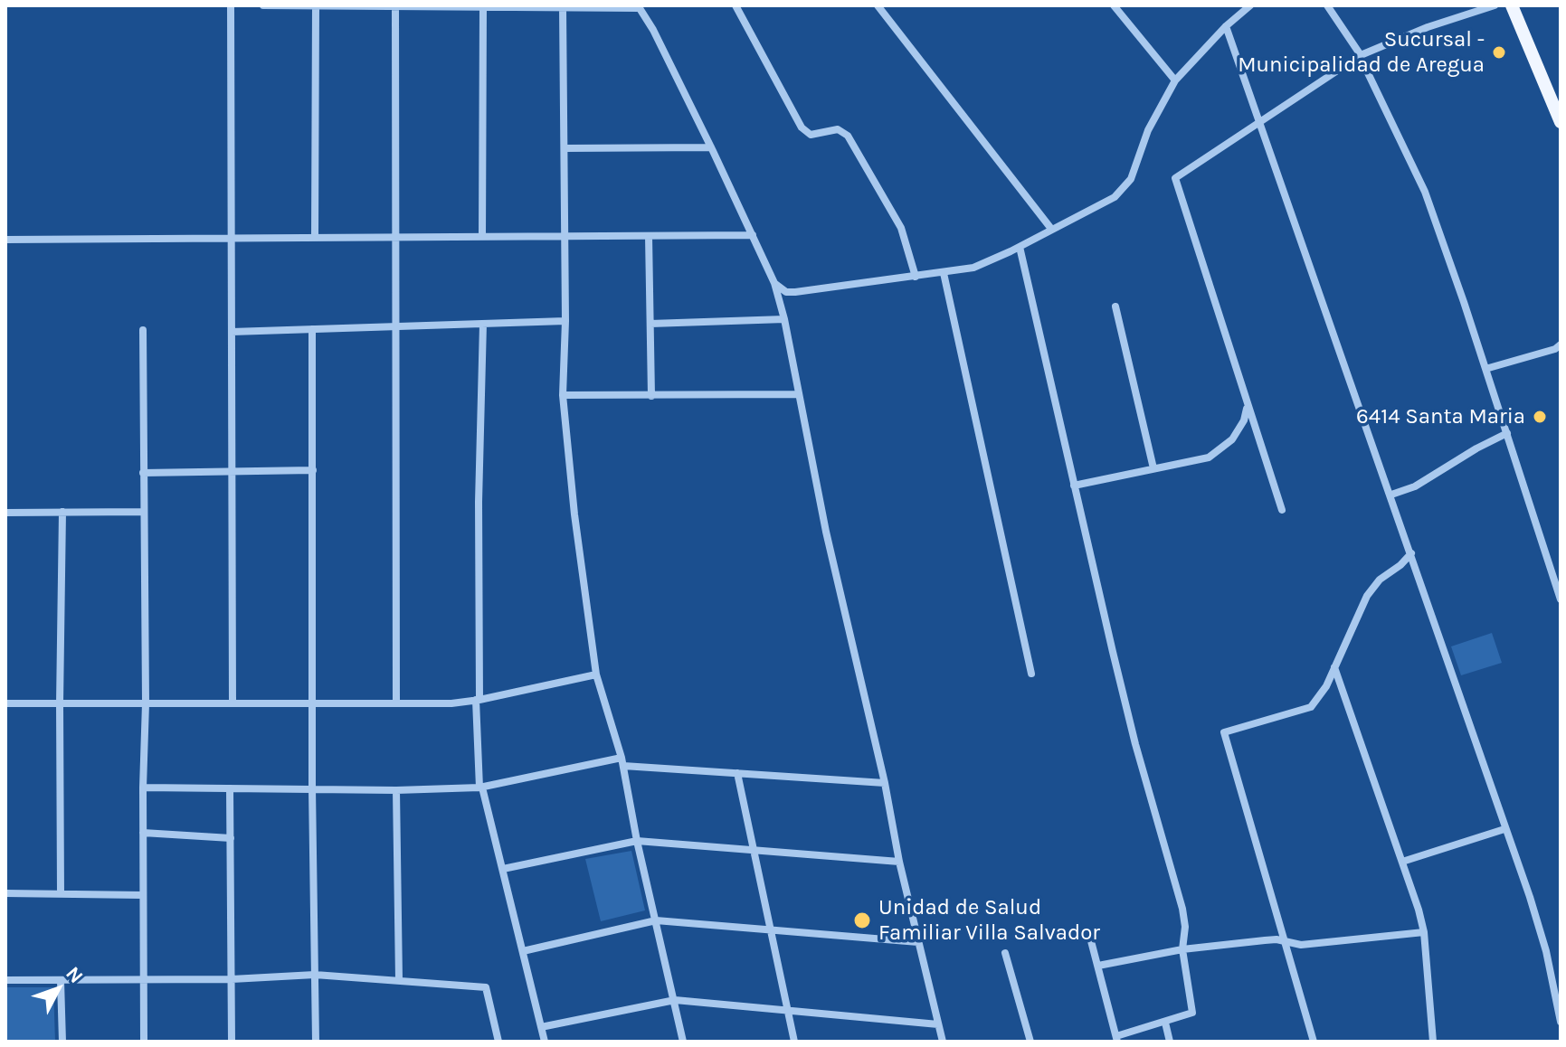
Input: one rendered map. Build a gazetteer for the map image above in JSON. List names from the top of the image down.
{
  "places": ["Sucursal - Municipalidad de Aregua", "6414 Santa Maria", "Unidad de Salud Familiar Villa Salvador"],
  "north": "top right"
}
